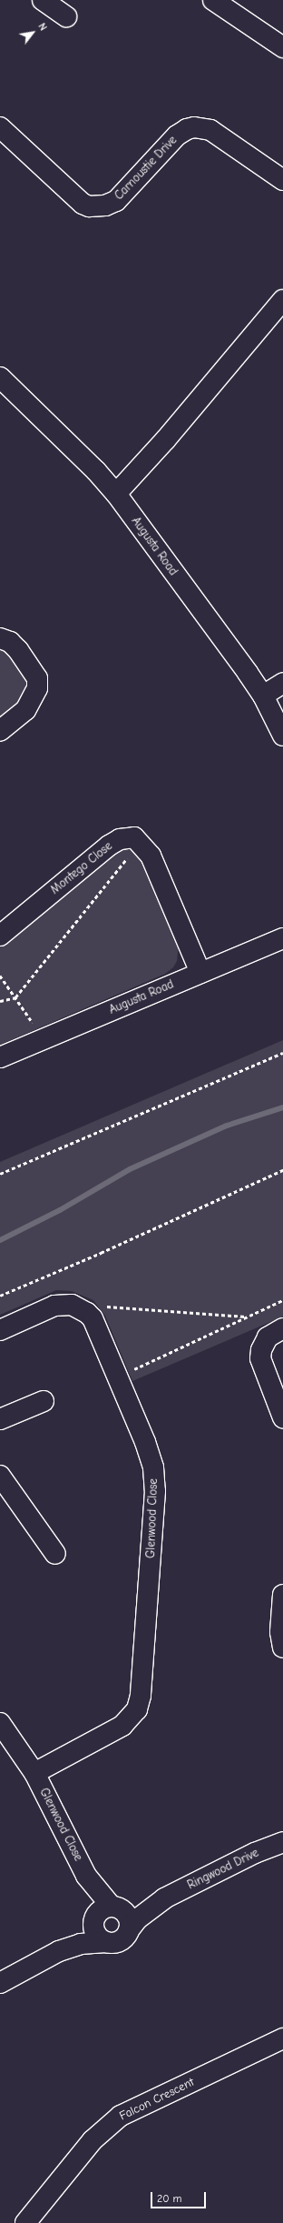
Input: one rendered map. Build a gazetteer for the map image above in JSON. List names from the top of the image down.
{
  "streets": {
    "street": [
      "Carnoustie Drive",
      "Augusta Road",
      "Montego Close",
      "Glenwood Close",
      "Ringwood Drive",
      "Falcon Crescent"
    ]
  },
  "crossings": [
    ["Glenwood Close", "Ringwood Drive"]
  ],
  "scale_bar": "20 m",
  "north": "top right"
}
